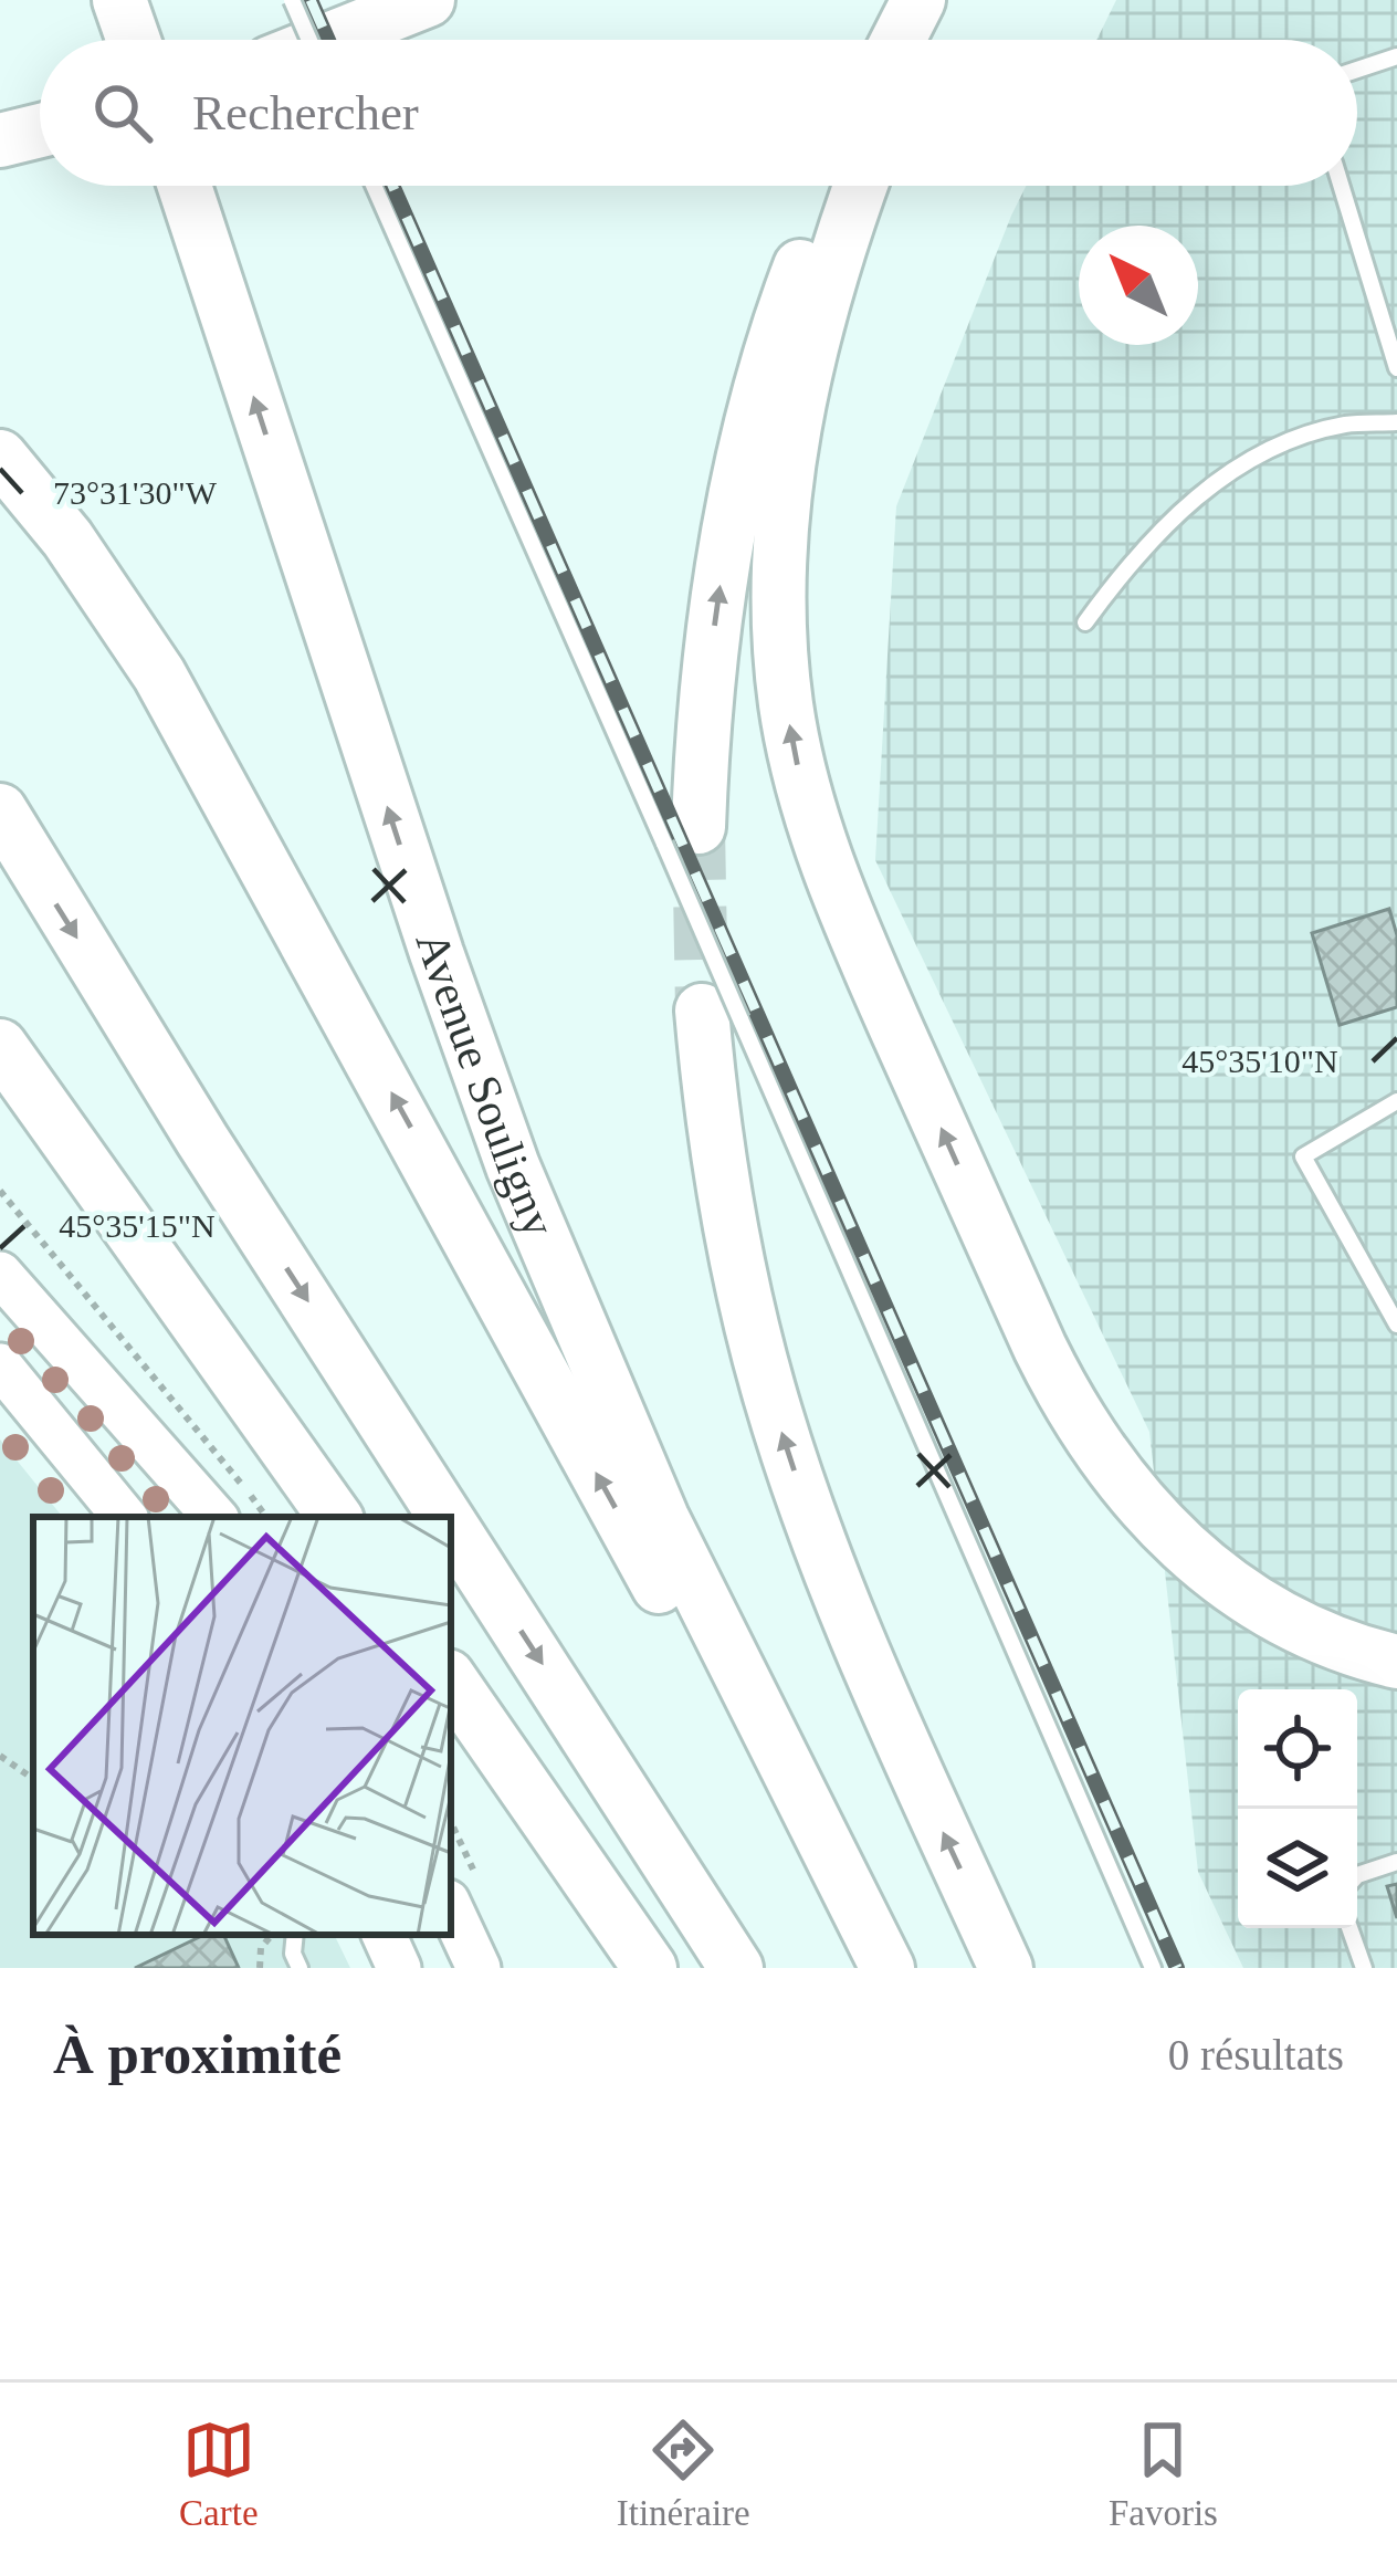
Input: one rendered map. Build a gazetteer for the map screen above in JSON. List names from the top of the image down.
{
  "streets": {
    "highway": ["Avenue Souligny"]
  },
  "north": "top left",
  "page": {
    "search": "Rechercher",
    "heading": ["À proximité", "0 résultats"],
    "nav": ["Carte", "Itinéraire", "Favoris"]
  },
  "coordinates": ["73°31'30\"W", "45°35'10\"N", "45°35'15\"N"]
}
